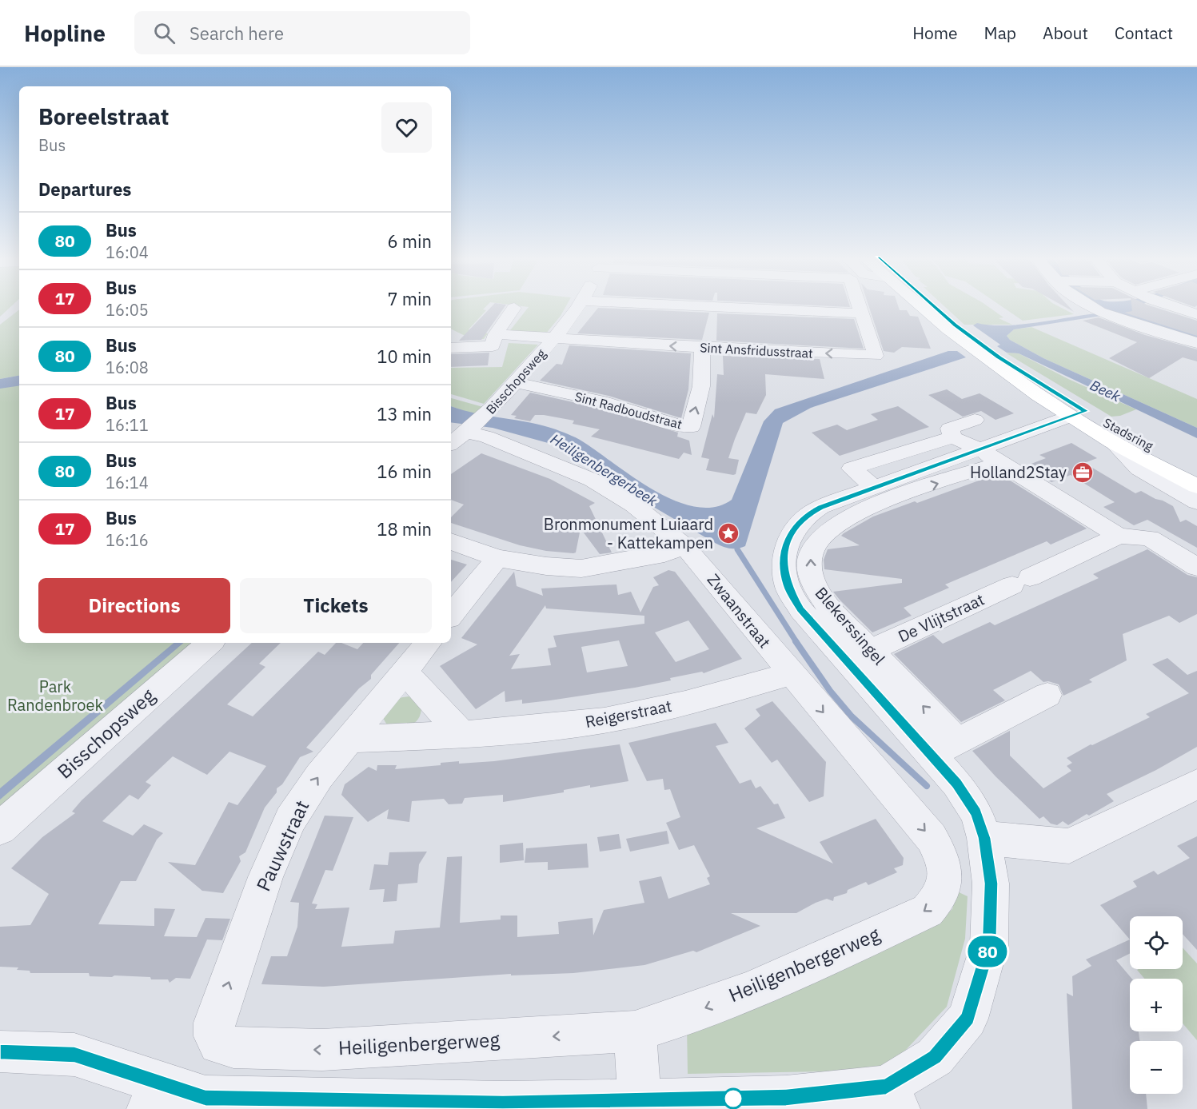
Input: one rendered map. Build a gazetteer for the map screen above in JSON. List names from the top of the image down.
{
  "streets": {
    "main road": ["Stadsring"],
    "street": [
      "Sint Ansfridusstraat",
      "Bisschopsweg",
      "Sint Radboudstraat",
      "Zwaanstraat",
      "De Vlijtstraat",
      "Blekerssingel",
      "Reigerstraat",
      "Pauwstraat",
      "Heiligenbergerweg"
    ]
  },
  "crossings": [
    ["Sint Ansfridusstraat", "Bisschopsweg"],
    ["Sint Ansfridusstraat", "Sint Radboudstraat"],
    ["Bisschopsweg", "Sint Radboudstraat"],
    ["Bisschopsweg", "Zwaanstraat"],
    ["Stadsring", "Blekerssingel"],
    ["Zwaanstraat", "Reigerstraat"],
    ["Zwaanstraat", "Heiligenbergerweg"],
    ["De Vlijtstraat", "Blekerssingel"],
    ["Reigerstraat", "Pauwstraat"],
    ["Pauwstraat", "Heiligenbergerweg"]
  ],
  "one_way": ["Zwaanstraat", "Pauwstraat"],
  "water": ["Beek", "Heiligenbergerbeek"],
  "parks": ["Park Randenbroek"],
  "places": {
    "office": ["Holland2Stay"],
    "place": ["Bronmonument Luiaard - Kattekampen"]
  },
  "lines": ["bus line 80"],
  "page": {
    "header": "Hopline",
    "search": "Search here",
    "nav": [
      "Home",
      "Map",
      "About",
      "Contact"
    ],
    "on_map": "80",
    "heading": [
      ["Boreelstraat", "Bus"],
      "Departures"
    ],
    "list": [
      {
        "mark": "80",
        "name": "Bus",
        "note": "16:04",
        "value": "6 min"
      },
      {
        "mark": "17",
        "name": "Bus",
        "note": "16:05",
        "value": "7 min"
      },
      {
        "mark": "80",
        "name": "Bus",
        "note": "16:08",
        "value": "10 min"
      },
      {
        "mark": "17",
        "name": "Bus",
        "note": "16:11",
        "value": "13 min"
      },
      {
        "mark": "80",
        "name": "Bus",
        "note": "16:14",
        "value": "16 min"
      },
      {
        "mark": "17",
        "name": "Bus",
        "note": "16:16",
        "value": "18 min"
      }
    ],
    "buttons": ["Directions", "Tickets"],
    "map_buttons": ["+", "−"]
  }
}
